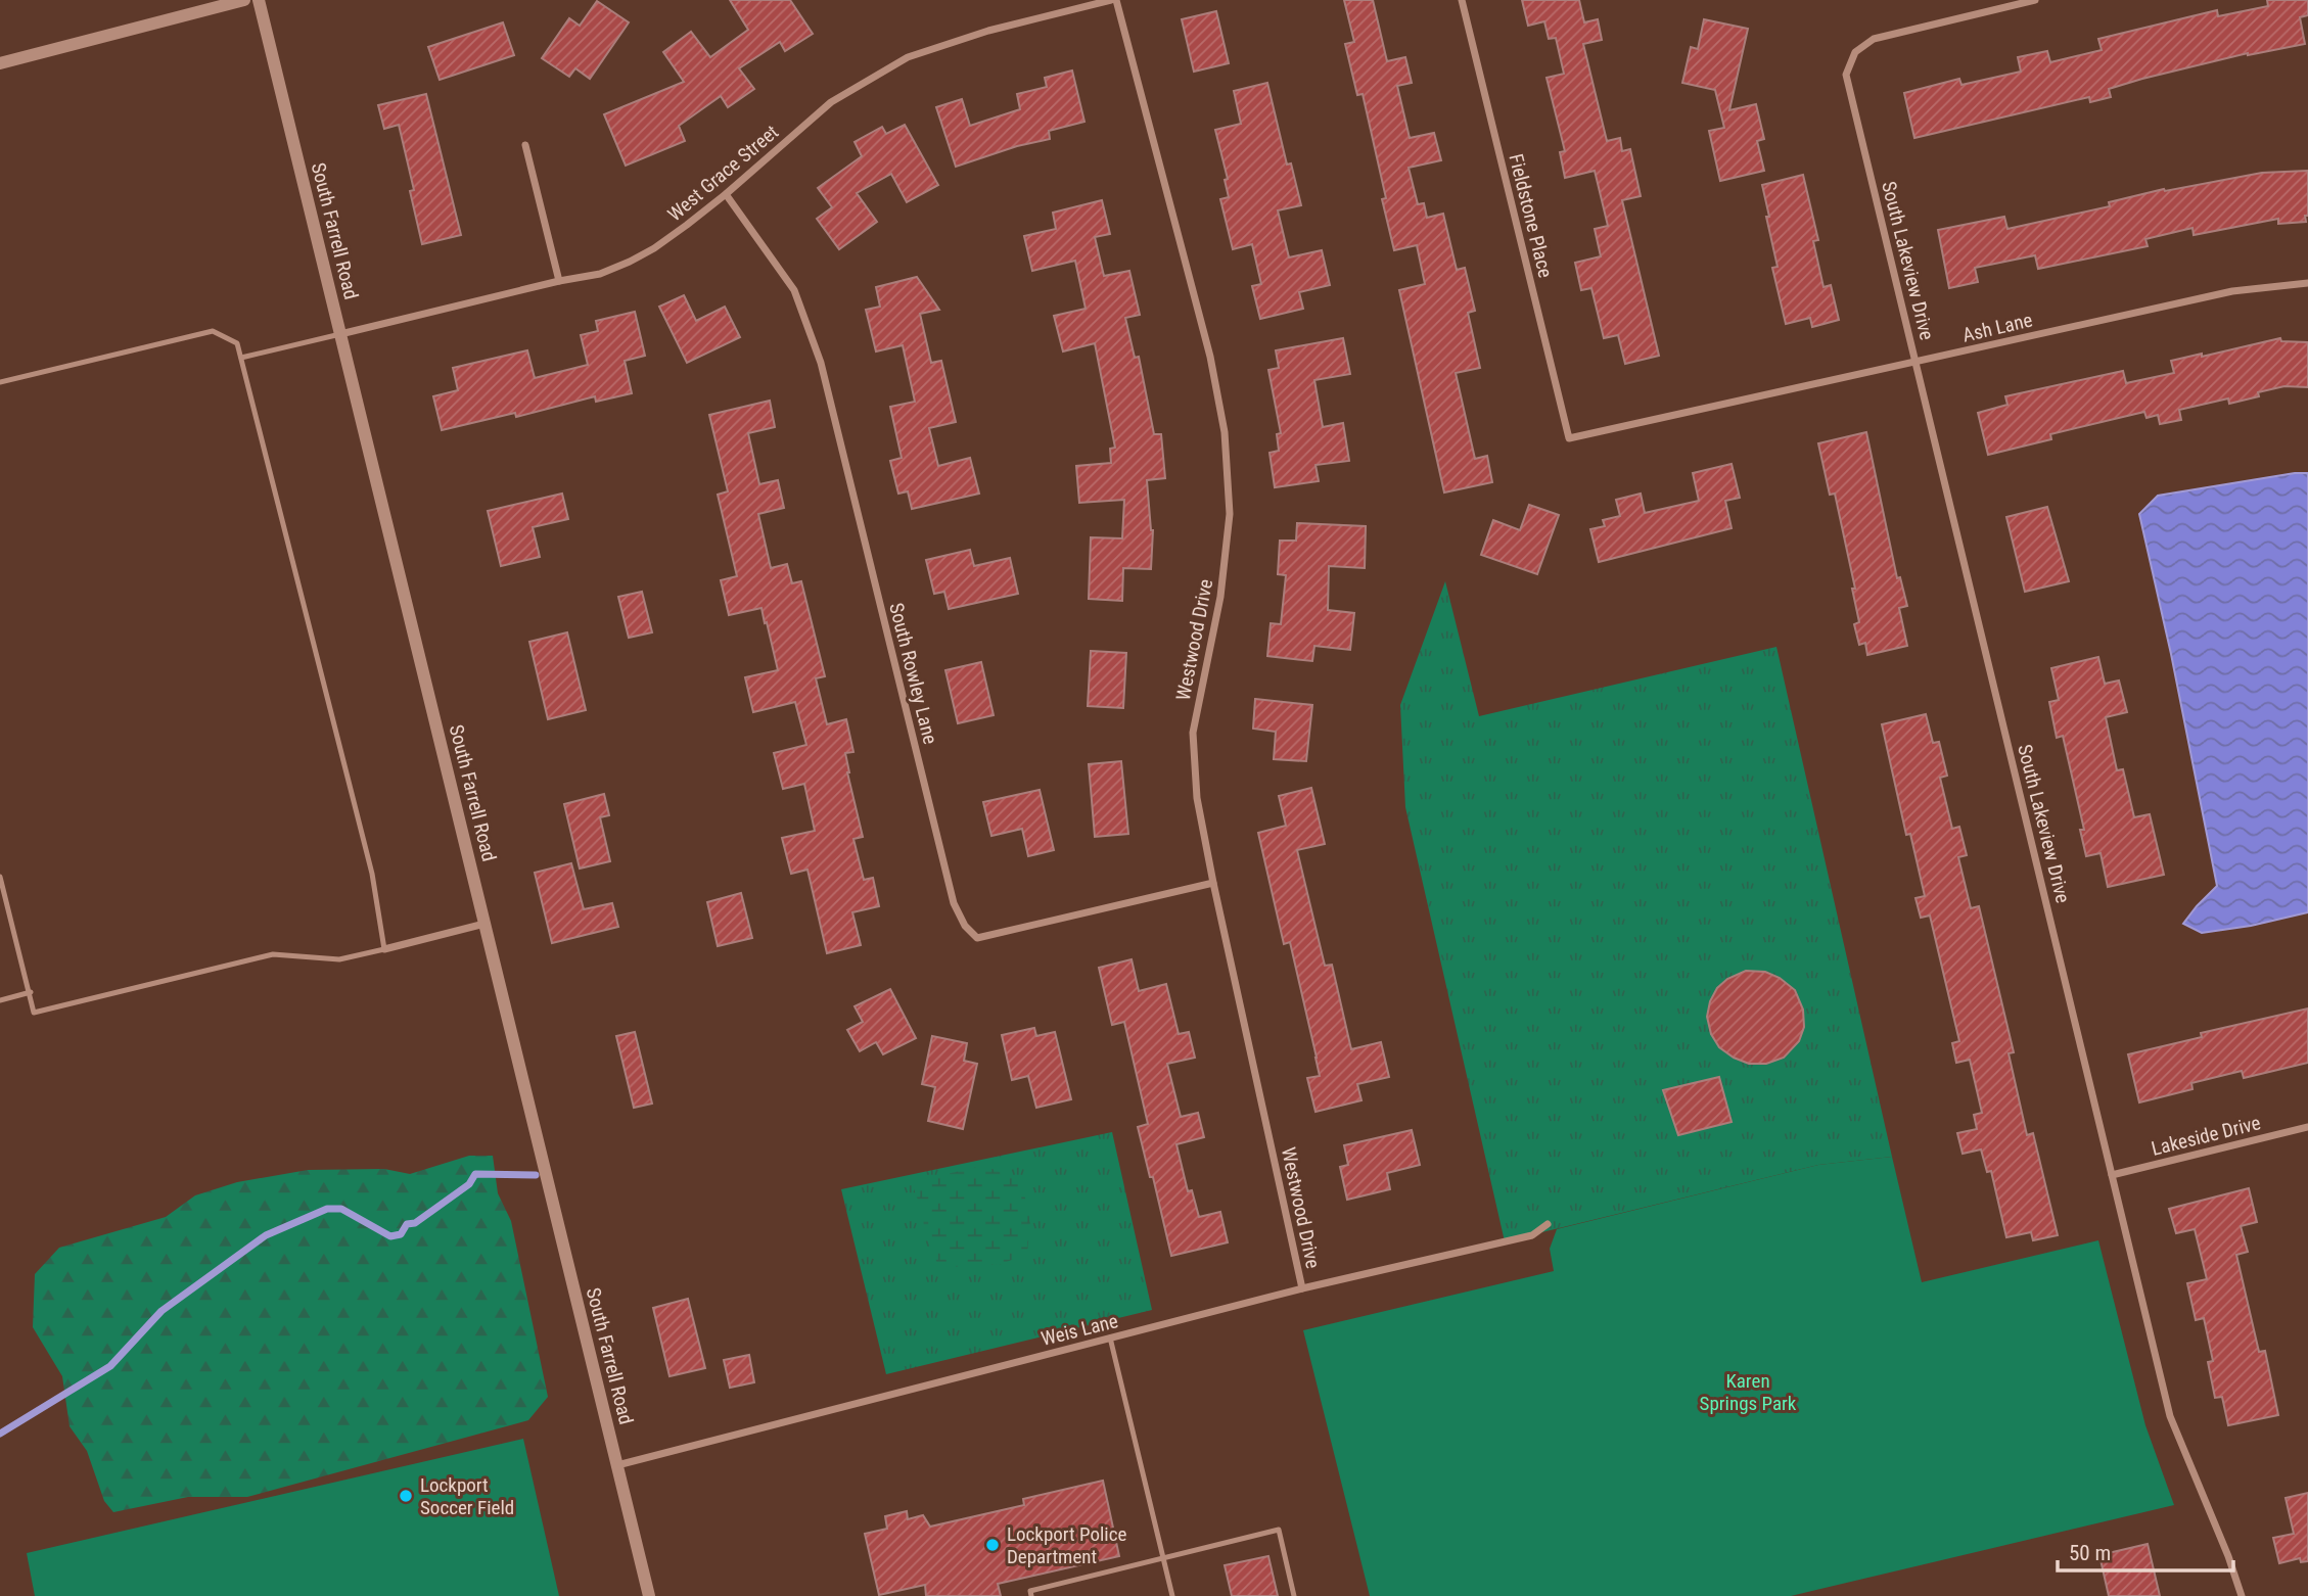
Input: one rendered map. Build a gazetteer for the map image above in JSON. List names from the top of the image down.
{
  "streets": {
    "street": [
      "West Grace Street",
      "Fieldstone Place",
      "South Farrell Road",
      "South Lakeview Drive",
      "Ash Lane",
      "Westwood Drive",
      "South Rowley Lane",
      "Lakeside Drive",
      "Weis Lane"
    ]
  },
  "crossings": [
    ["West Grace Street", "South Farrell Road"],
    ["West Grace Street", "Westwood Drive"],
    ["West Grace Street", "South Rowley Lane"],
    ["Fieldstone Place", "Ash Lane"],
    ["South Farrell Road", "Weis Lane"],
    ["South Lakeview Drive", "Ash Lane"],
    ["South Lakeview Drive", "Lakeside Drive"],
    ["Westwood Drive", "South Rowley Lane"],
    ["Westwood Drive", "Weis Lane"]
  ],
  "parks": ["Karen Springs Park"],
  "places": ["Lockport Soccer Field", "Lockport Police Department"],
  "scale_bar": "50 m"
}
